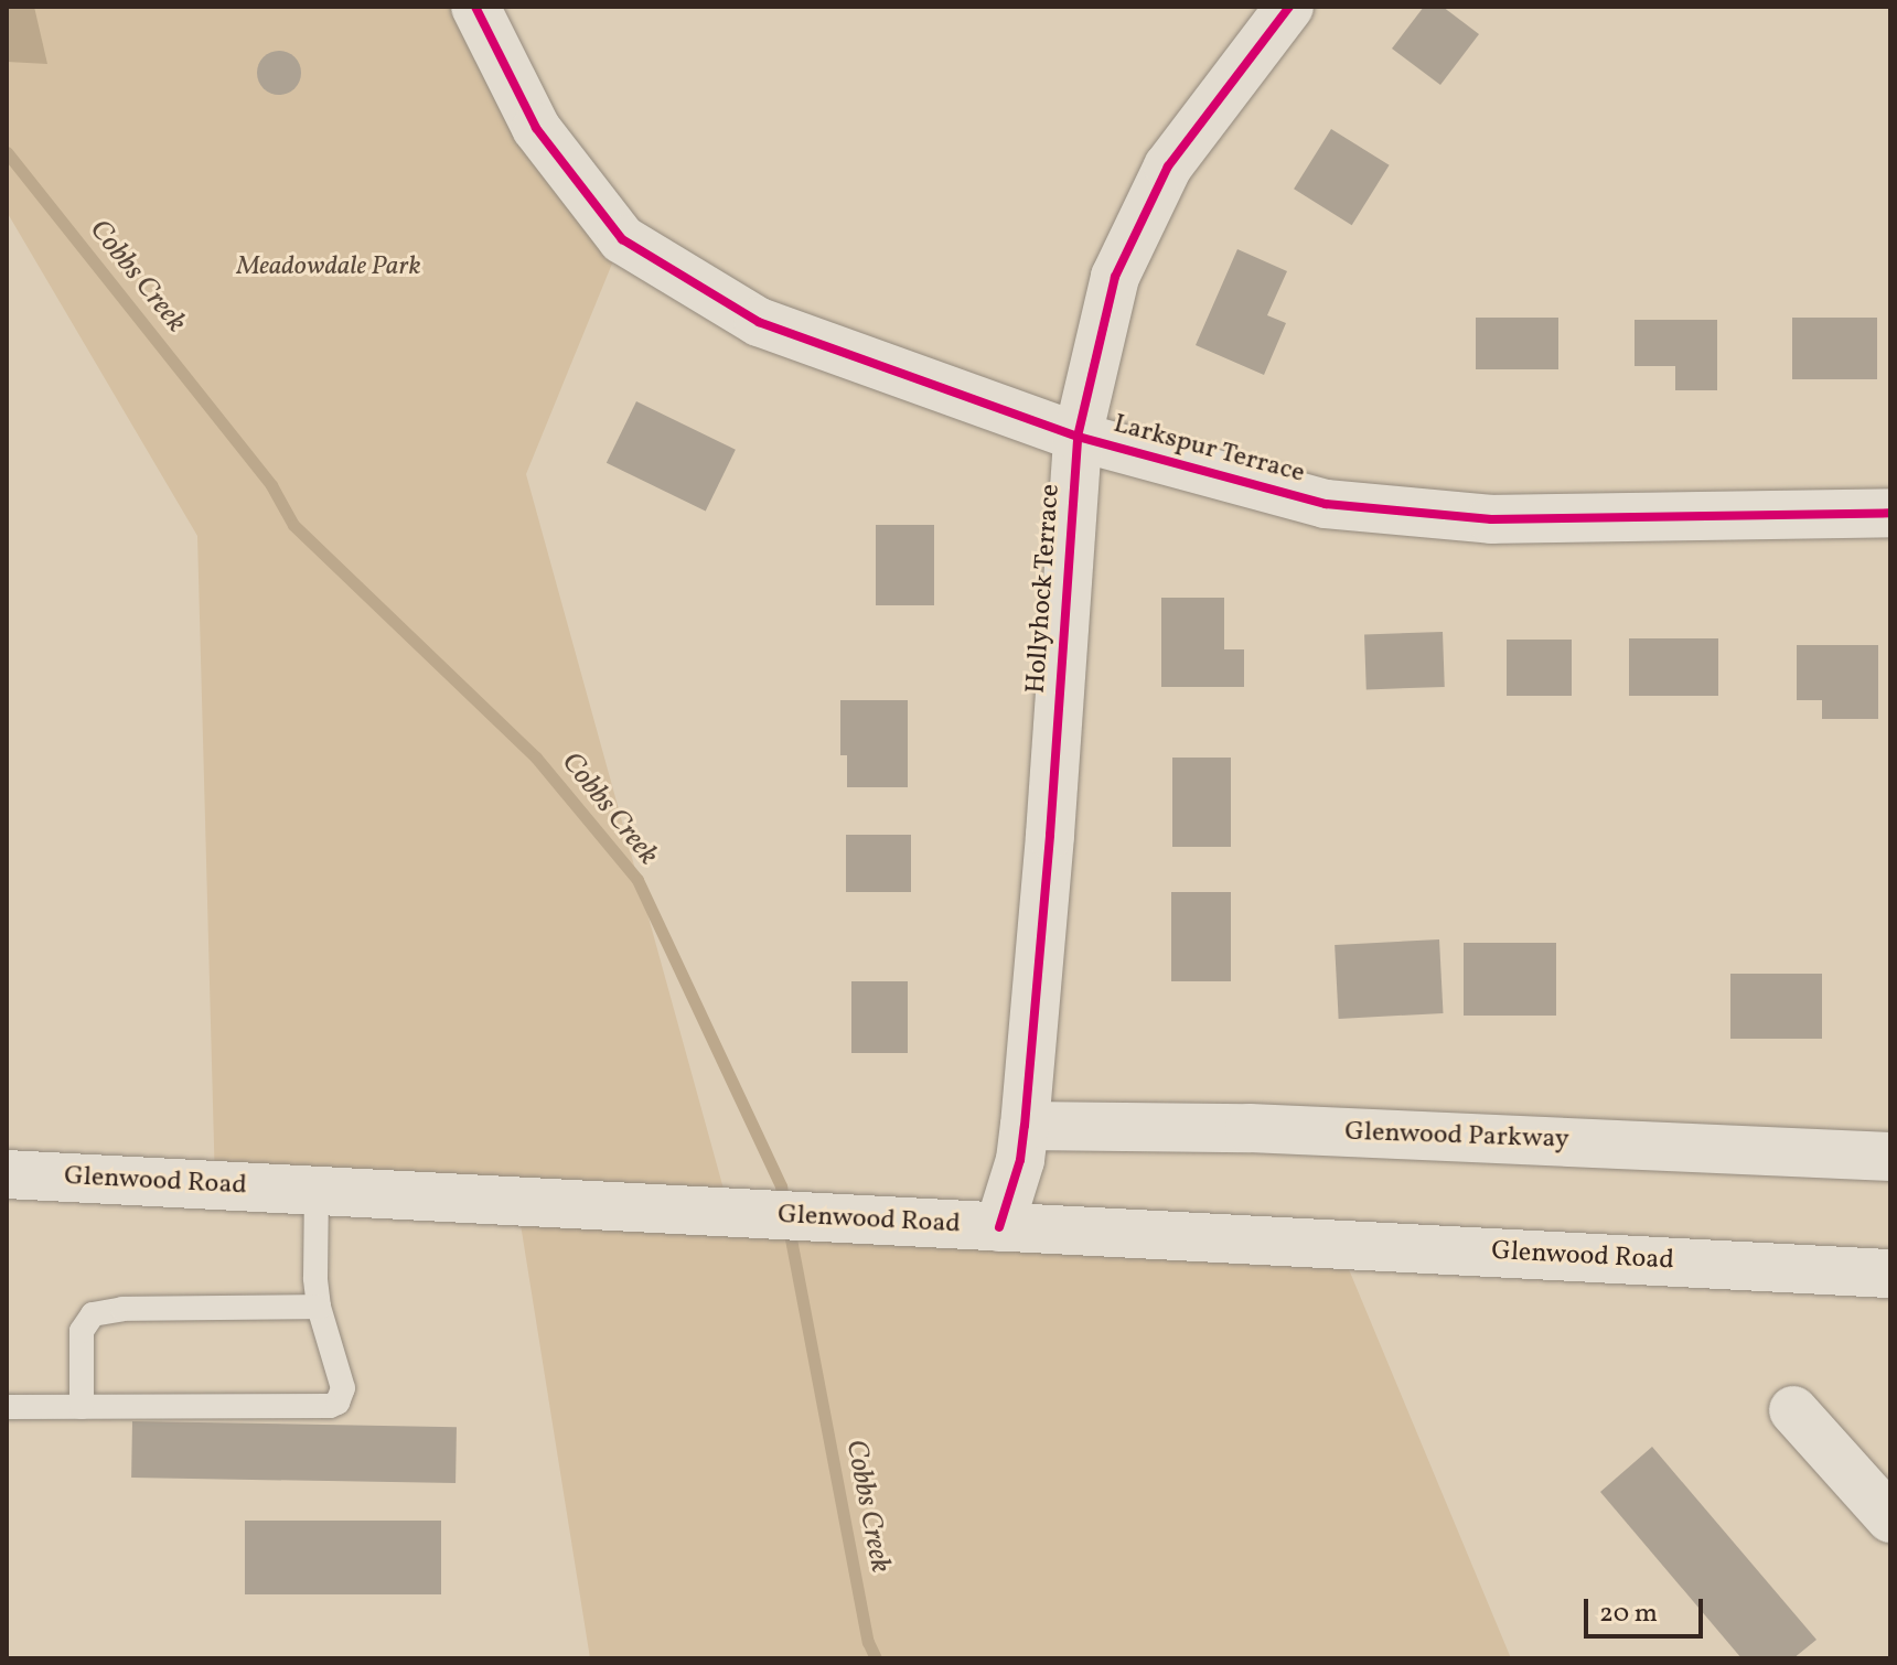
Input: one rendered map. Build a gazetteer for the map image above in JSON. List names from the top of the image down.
{
  "streets": {
    "street": [
      "Larkspur Terrace",
      "Hollyhock Terrace",
      "Glenwood Parkway",
      "Glenwood Road"
    ]
  },
  "crossings": [
    ["Larkspur Terrace", "Hollyhock Terrace"],
    ["Hollyhock Terrace", "Glenwood Parkway"],
    ["Hollyhock Terrace", "Glenwood Road"]
  ],
  "water": ["Cobbs Creek"],
  "parks": ["Meadowdale Park"],
  "scale_bar": "20 m"
}
